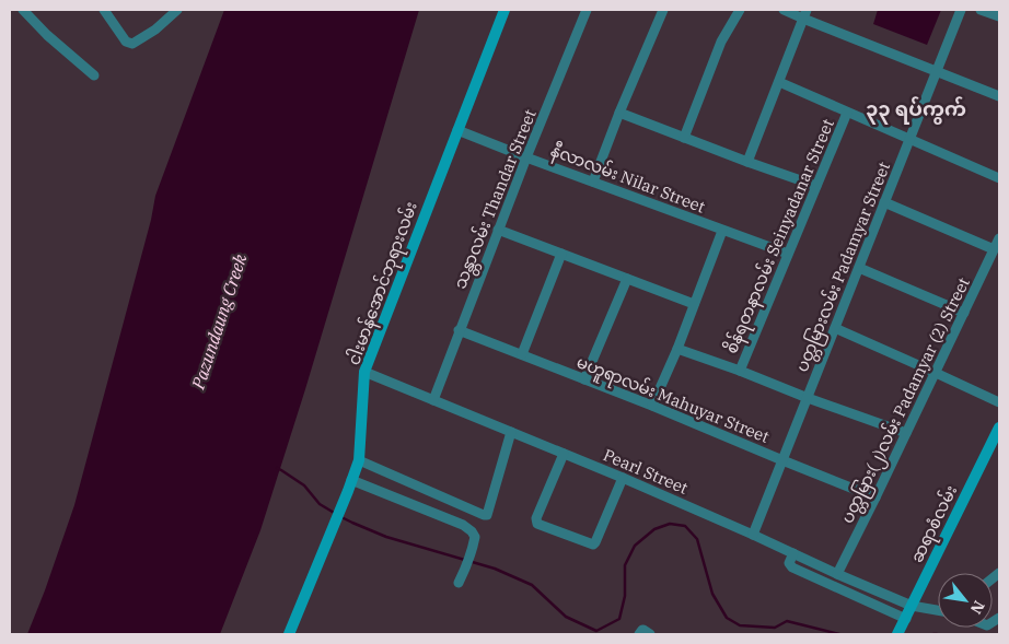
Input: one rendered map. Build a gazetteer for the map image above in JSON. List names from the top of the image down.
{
  "streets": {
    "main road": ["ငါးမာန်အောင်ဘုရားလမ်း", "ဆရာစံလမ်း"],
    "street": [
      "နီလာလမ်း Nilar Street",
      "သန္တာလမ်း Thandar Street",
      "စိန်ရတနာလမ်း Seinyadanar Street",
      "ပတ္တမြားလမ်း Padamyar Street",
      "မဟူရာလမ်း Mahuyar Street",
      "ပတ္တမြား(၂)လမ်း Padamyar (2) Street",
      "Pearl Street"
    ]
  },
  "crossings": [
    ["နီလာလမ်း Nilar Street", "သန္တာလမ်း Thandar Street"],
    ["နီလာလမ်း Nilar Street", "စိန်ရတနာလမ်း Seinyadanar Street"],
    ["နီလာလမ်း Nilar Street", "ငါးမာန်အောင်ဘုရားလမ်း"],
    ["သန္တာလမ်း Thandar Street", "မဟူရာလမ်း Mahuyar Street"],
    ["သန္တာလမ်း Thandar Street", "Pearl Street"],
    ["ပတ္တမြားလမ်း Padamyar Street", "မဟူရာလမ်း Mahuyar Street"],
    ["ပတ္တမြားလမ်း Padamyar Street", "Pearl Street"],
    ["ငါးမာန်အောင်ဘုရားလမ်း", "Pearl Street"],
    ["မဟူရာလမ်း Mahuyar Street", "ပတ္တမြား(၂)လမ်း Padamyar (2) Street"],
    ["ပတ္တမြား(၂)လမ်း Padamyar (2) Street", "Pearl Street"],
    ["Pearl Street", "ဆရာစံလမ်း"]
  ],
  "districts": ["၃၃ ရပ်ကွက်"],
  "water": ["Pazundaung Creek"],
  "north": "bottom right"
}
